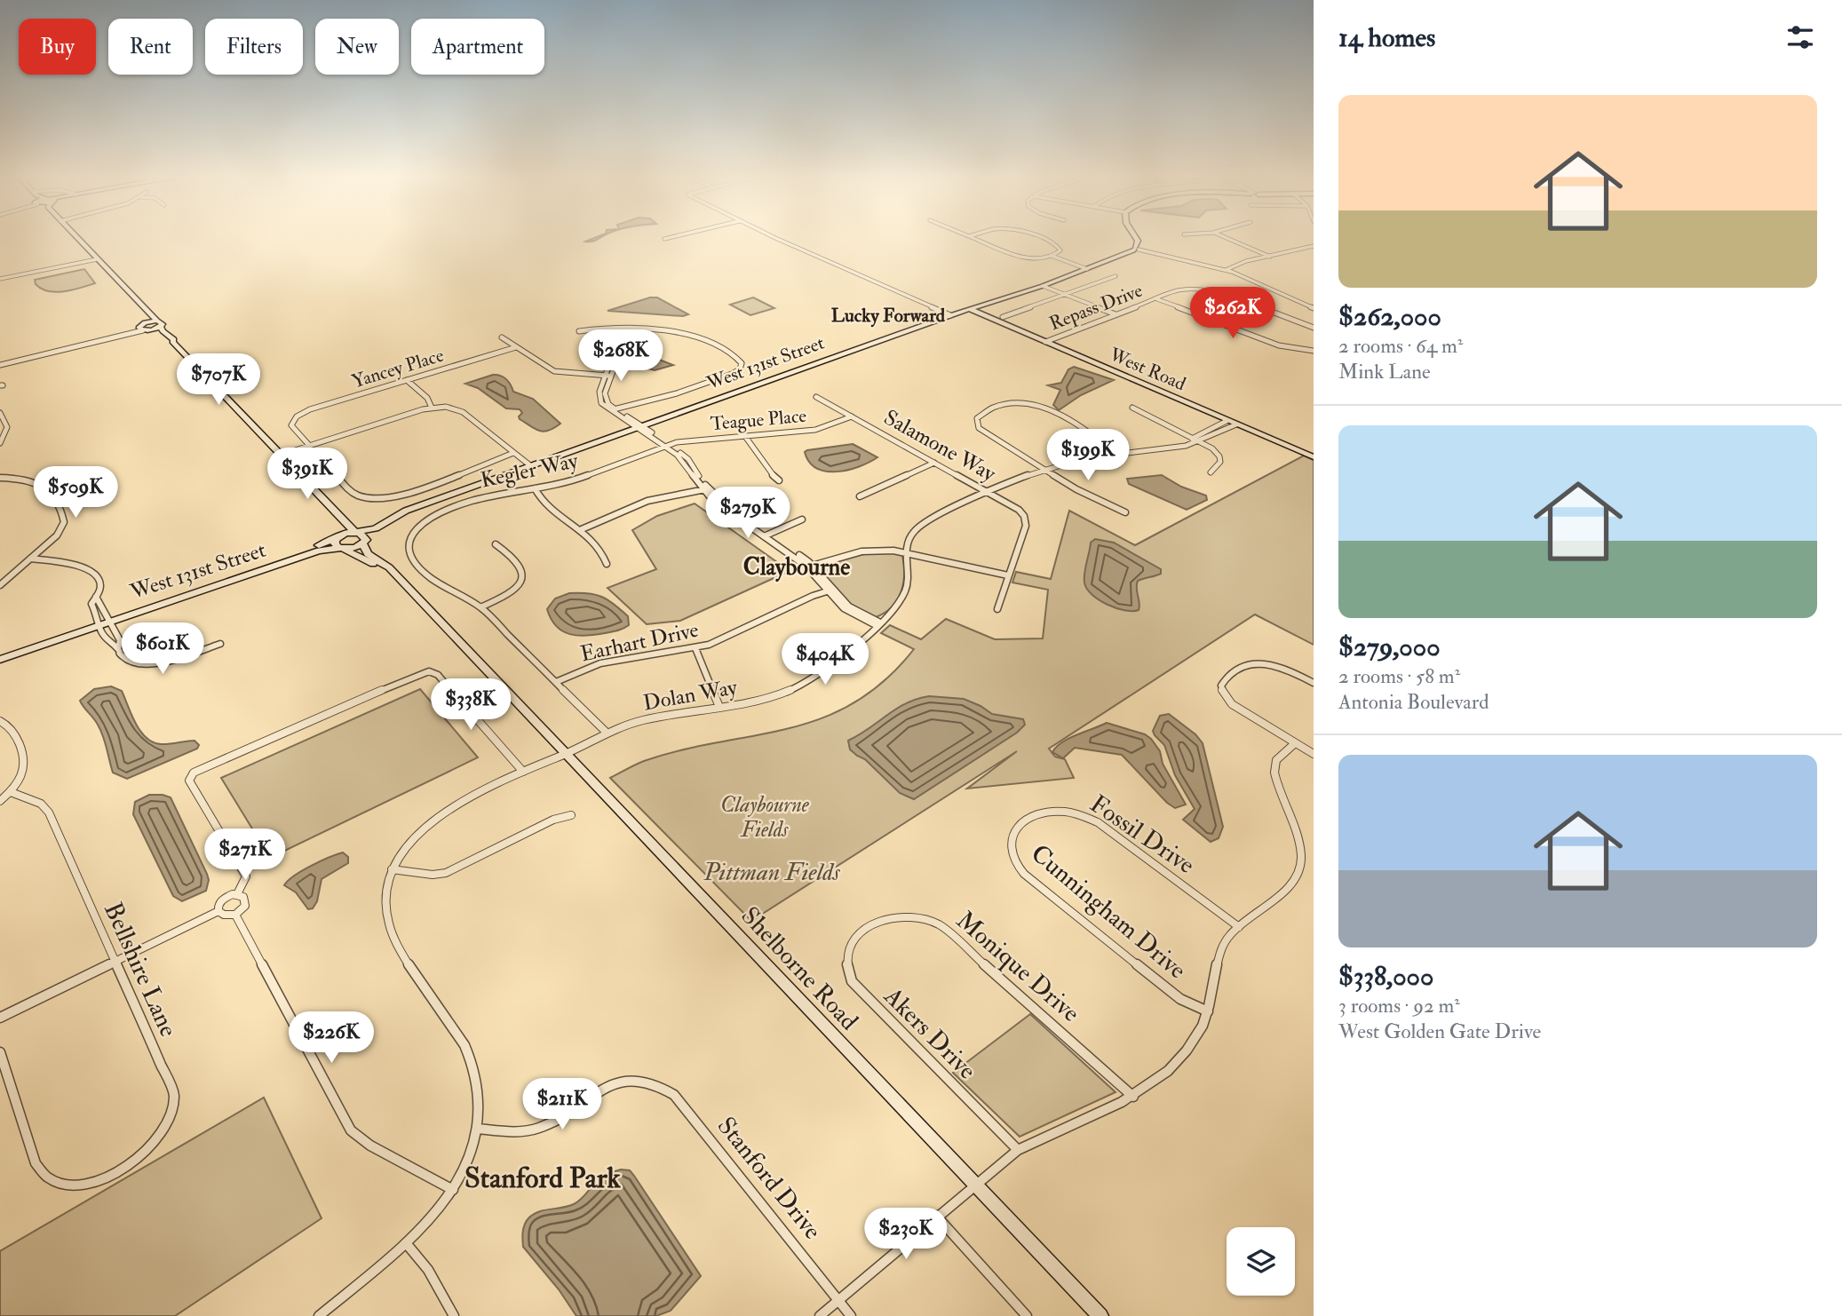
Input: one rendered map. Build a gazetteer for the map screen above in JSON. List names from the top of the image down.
{
  "streets": {
    "street": [
      "Repass Drive",
      "West 131st Street",
      "Yancey Place",
      "West Road",
      "Teague Place",
      "Salamone Way",
      "Kegler Way",
      "Earhart Drive",
      "Dolan Way",
      "Fossil Drive",
      "Cunningham Drive",
      "Monique Drive",
      "Shelborne Road",
      "Bellshire Lane",
      "Akers Drive",
      "Stanford Drive"
    ]
  },
  "crossings": [
    ["Repass Drive", "West Road"],
    ["West 131st Street", "West Road"],
    ["West 131st Street", "Shelborne Road"],
    ["West Road", "Dolan Way"],
    ["Teague Place", "Salamone Way"],
    ["Teague Place", "Kegler Way"],
    ["Salamone Way", "Dolan Way"],
    ["Dolan Way", "Shelborne Road"],
    ["Fossil Drive", "Cunningham Drive"],
    ["Monique Drive", "Akers Drive"]
  ],
  "districts": ["Lucky Forward", "Claybourne", "Stanford Park"],
  "parks": ["Claybourne Fields", "Pittman Fields"],
  "page": {
    "heading": "14 homes",
    "chip": [
      "Buy",
      "Rent",
      "Filters",
      "New",
      "Apartment"
    ],
    "list": [
      {
        "name": "$262,000",
        "note": "2 rooms · 64 m² · Mink Lane"
      },
      {
        "name": "$279,000",
        "note": "2 rooms · 58 m² · Antonia Boulevard"
      },
      {
        "name": "$338,000",
        "note": "3 rooms · 92 m² · West Golden Gate Drive"
      }
    ],
    "price": [
      "$262K",
      "$268K",
      "$707K",
      "$199K",
      "$391K",
      "$509K",
      "$279K",
      "$601K",
      "$404K",
      "$338K",
      "$271K",
      "$226K",
      "$211K",
      "$230K"
    ]
  }
}
